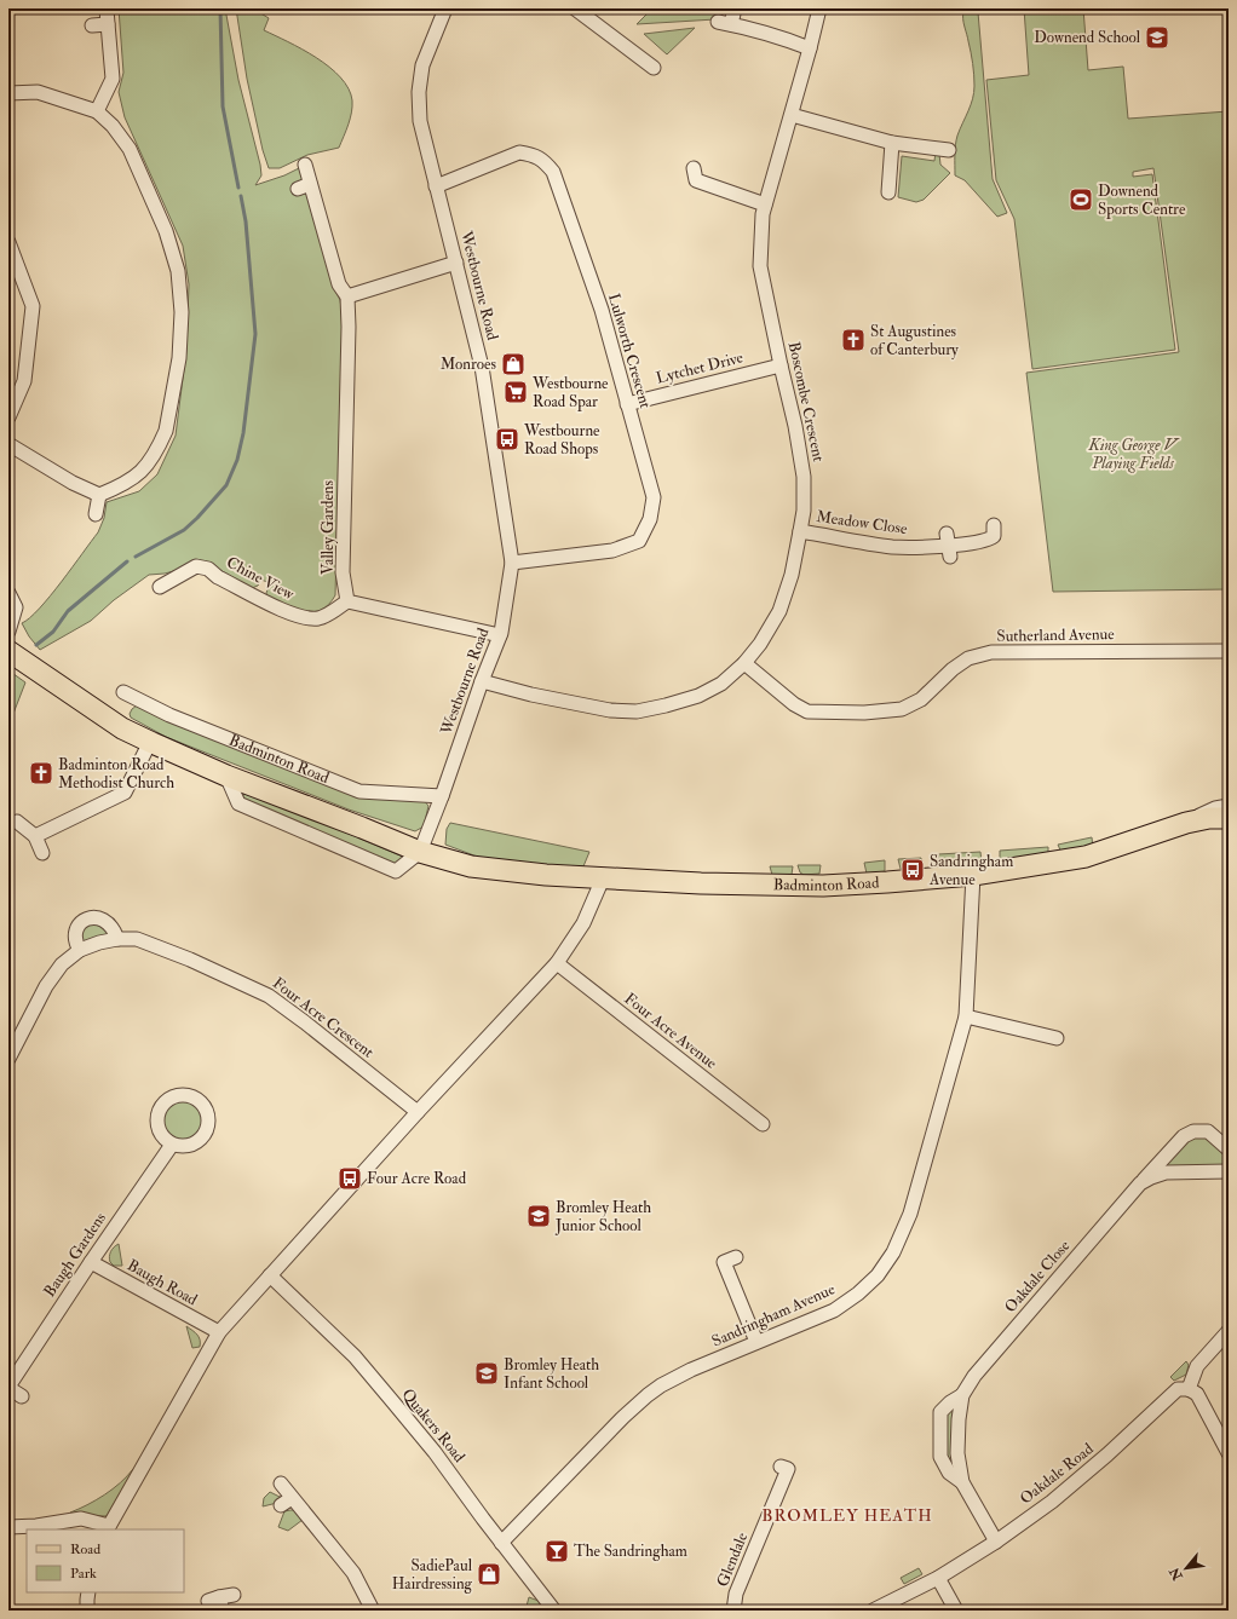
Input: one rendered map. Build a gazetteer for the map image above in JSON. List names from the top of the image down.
{
  "streets": {
    "main road": ["Badminton Road"],
    "street": [
      "Westbourne Road",
      "Lulworth Crescent",
      "Lytchet Drive",
      "Boscombe Crescent",
      "Meadow Close",
      "Valley Gardens",
      "Chine View",
      "Sutherland Avenue",
      "Four Acre Crescent",
      "Four Acre Avenue",
      "Baugh Gardens",
      "Oakdale Close",
      "Baugh Road",
      "Sandringham Avenue",
      "Quakers Road",
      "Oakdale Road",
      "Glendale"
    ]
  },
  "crossings": [
    ["Westbourne Road", "Lulworth Crescent"],
    ["Westbourne Road", "Boscombe Crescent"],
    ["Westbourne Road", "Badminton Road"],
    ["Lulworth Crescent", "Lytchet Drive"],
    ["Lytchet Drive", "Boscombe Crescent"],
    ["Boscombe Crescent", "Meadow Close"],
    ["Boscombe Crescent", "Sutherland Avenue"],
    ["Valley Gardens", "Chine View"],
    ["Badminton Road", "Sandringham Avenue"],
    ["Baugh Gardens", "Baugh Road"],
    ["Oakdale Close", "Oakdale Road"],
    ["Sandringham Avenue", "Quakers Road"]
  ],
  "districts": ["BROMLEY HEATH"],
  "parks": ["King George V Playing Fields"],
  "places": {
    "school or university": ["Downend School", "Bromley Heath Junior School", "Bromley Heath Infant School"],
    "sports": ["Downend Sports Centre"],
    "church": ["St Augustines of Canterbury", "Badminton Road Methodist Church"],
    "shop": ["Monroes", "SadiePaul Hairdressing"],
    "supermarket": ["Westbourne Road Spar"],
    "bus stop": ["Westbourne Road Shops", "Sandringham Avenue", "Four Acre Road"],
    "bar": ["The Sandringham"]
  },
  "legend": ["Road", "Park"],
  "north": "bottom left"
}
